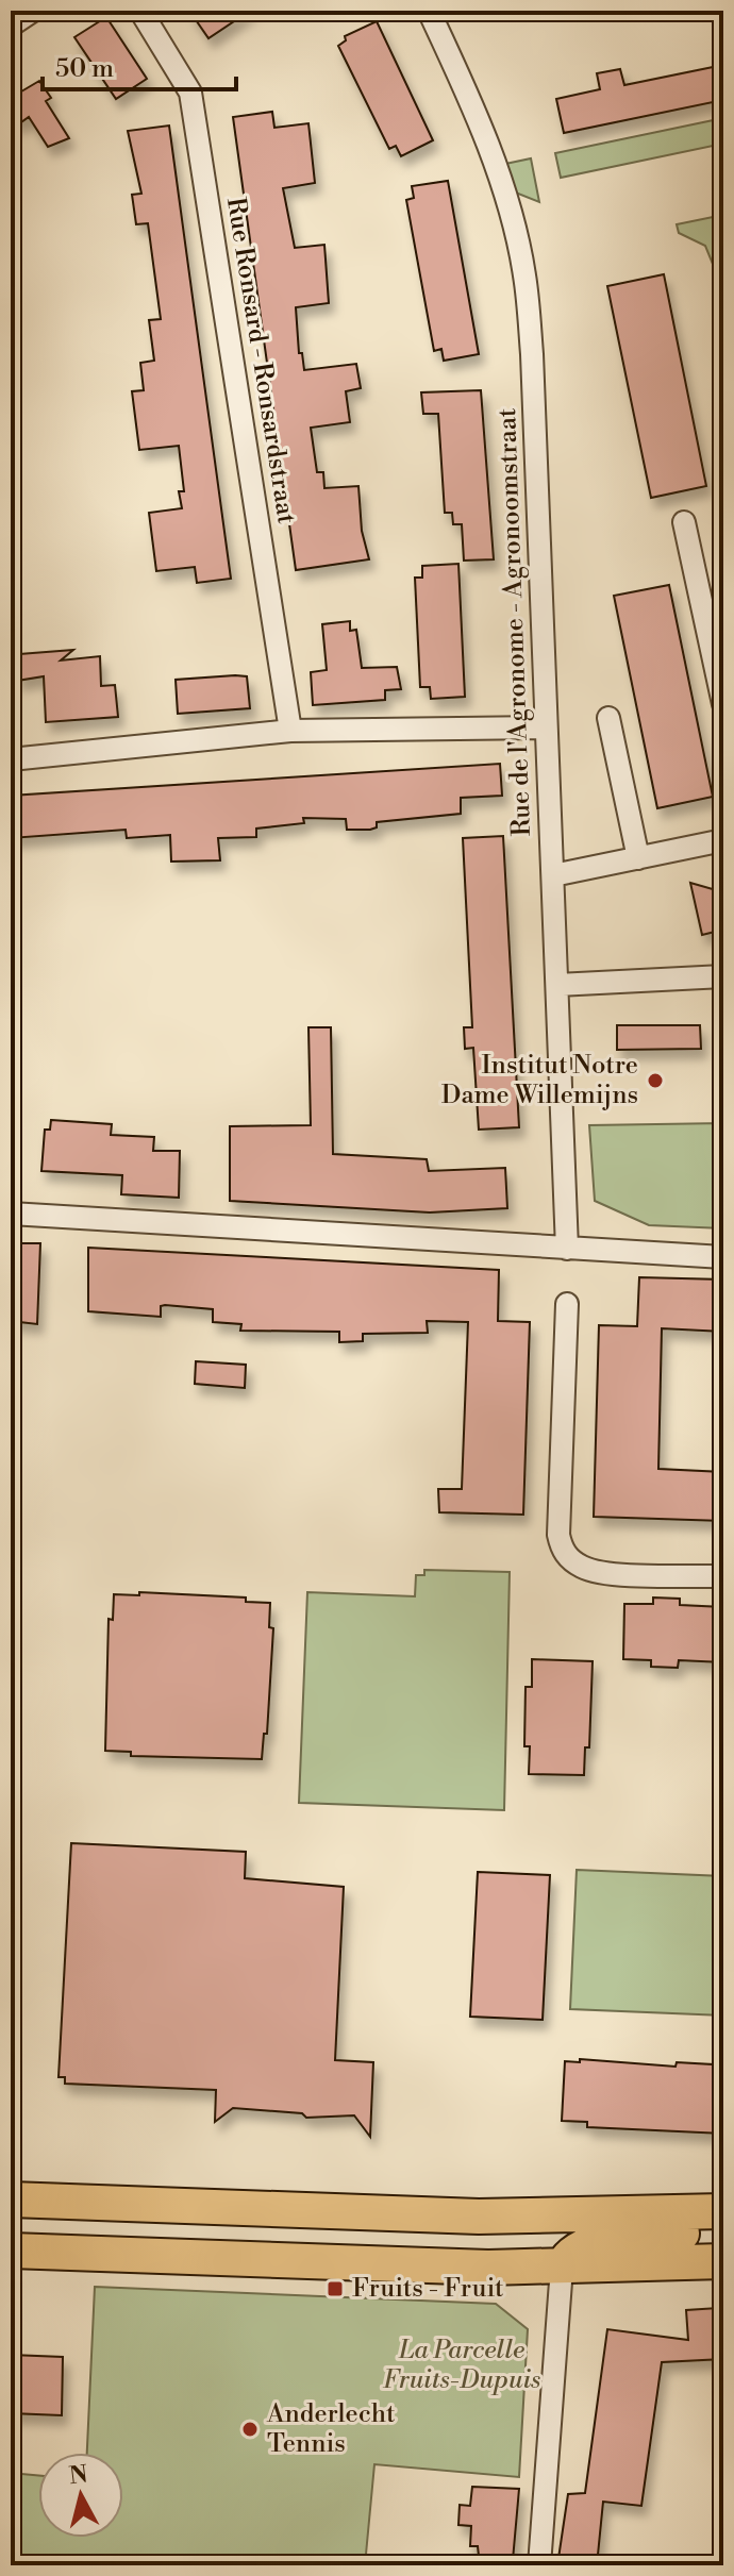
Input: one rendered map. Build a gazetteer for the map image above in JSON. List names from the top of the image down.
{
  "streets": {
    "street": ["Rue Ronsard - Ronsardstraat", "Rue de l'Agronome - Agronoomstraat"]
  },
  "parks": ["La Parcelle Fruits-Dupuis"],
  "places": {
    "other": ["Institut Notre Dame Willemijns", "Anderlecht Tennis"],
    "transit": ["Fruits - Fruit"]
  },
  "scale_bar": "50 m",
  "north": "top"
}
